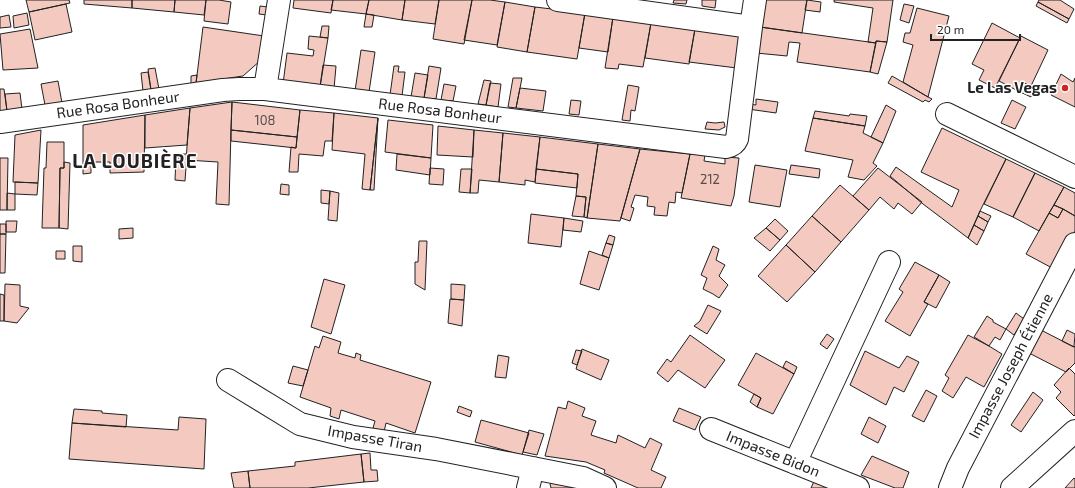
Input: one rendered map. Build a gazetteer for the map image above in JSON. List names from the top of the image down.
{
  "streets": {
    "street": [
      "Rue Rosa Bonheur",
      "Impasse Joseph Étienne",
      "Impasse Tiran",
      "Impasse Bidon"
    ]
  },
  "districts": ["LA LOUBIÈRE"],
  "places": ["Le Las Vegas"],
  "house_numbers": ["108", "212"],
  "scale_bar": "20 m"
}
